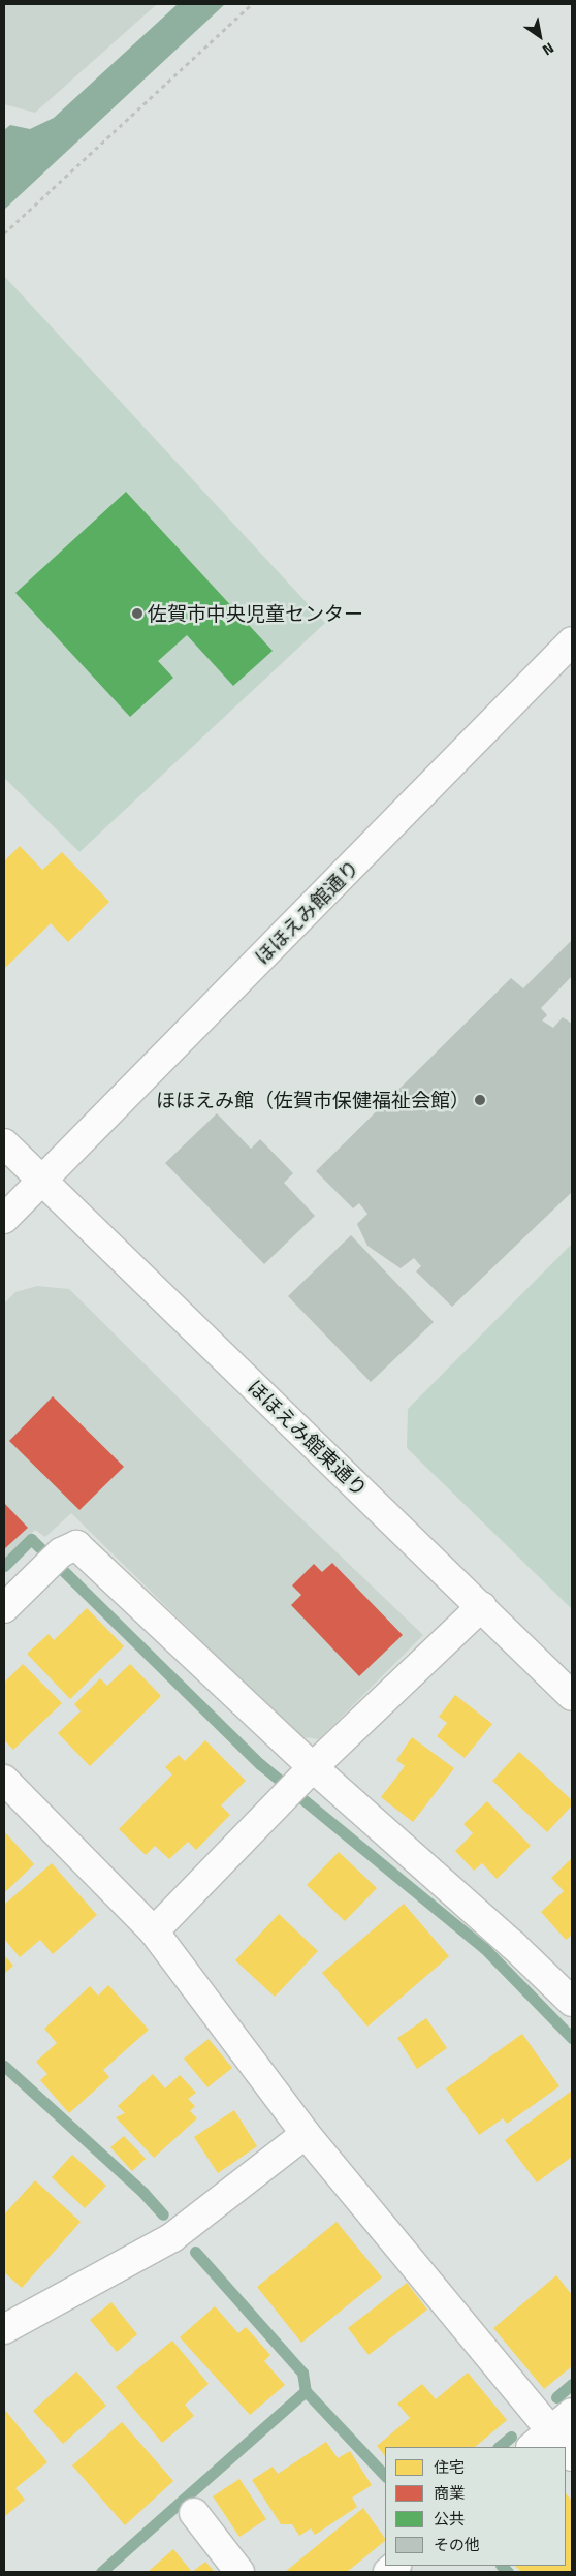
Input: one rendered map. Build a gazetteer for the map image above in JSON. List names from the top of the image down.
{
  "streets": {
    "street": ["ほほえみ館通り", "ほほえみ館東通り"]
  },
  "crossings": [
    ["ほほえみ館通り", "ほほえみ館東通り"]
  ],
  "places": ["佐賀市中央児童センター", "ほほえみ館（佐賀市保健福祉会館）"],
  "legend": [
    "住宅",
    "商業",
    "公共",
    "その他"
  ],
  "north": "bottom right"
}
